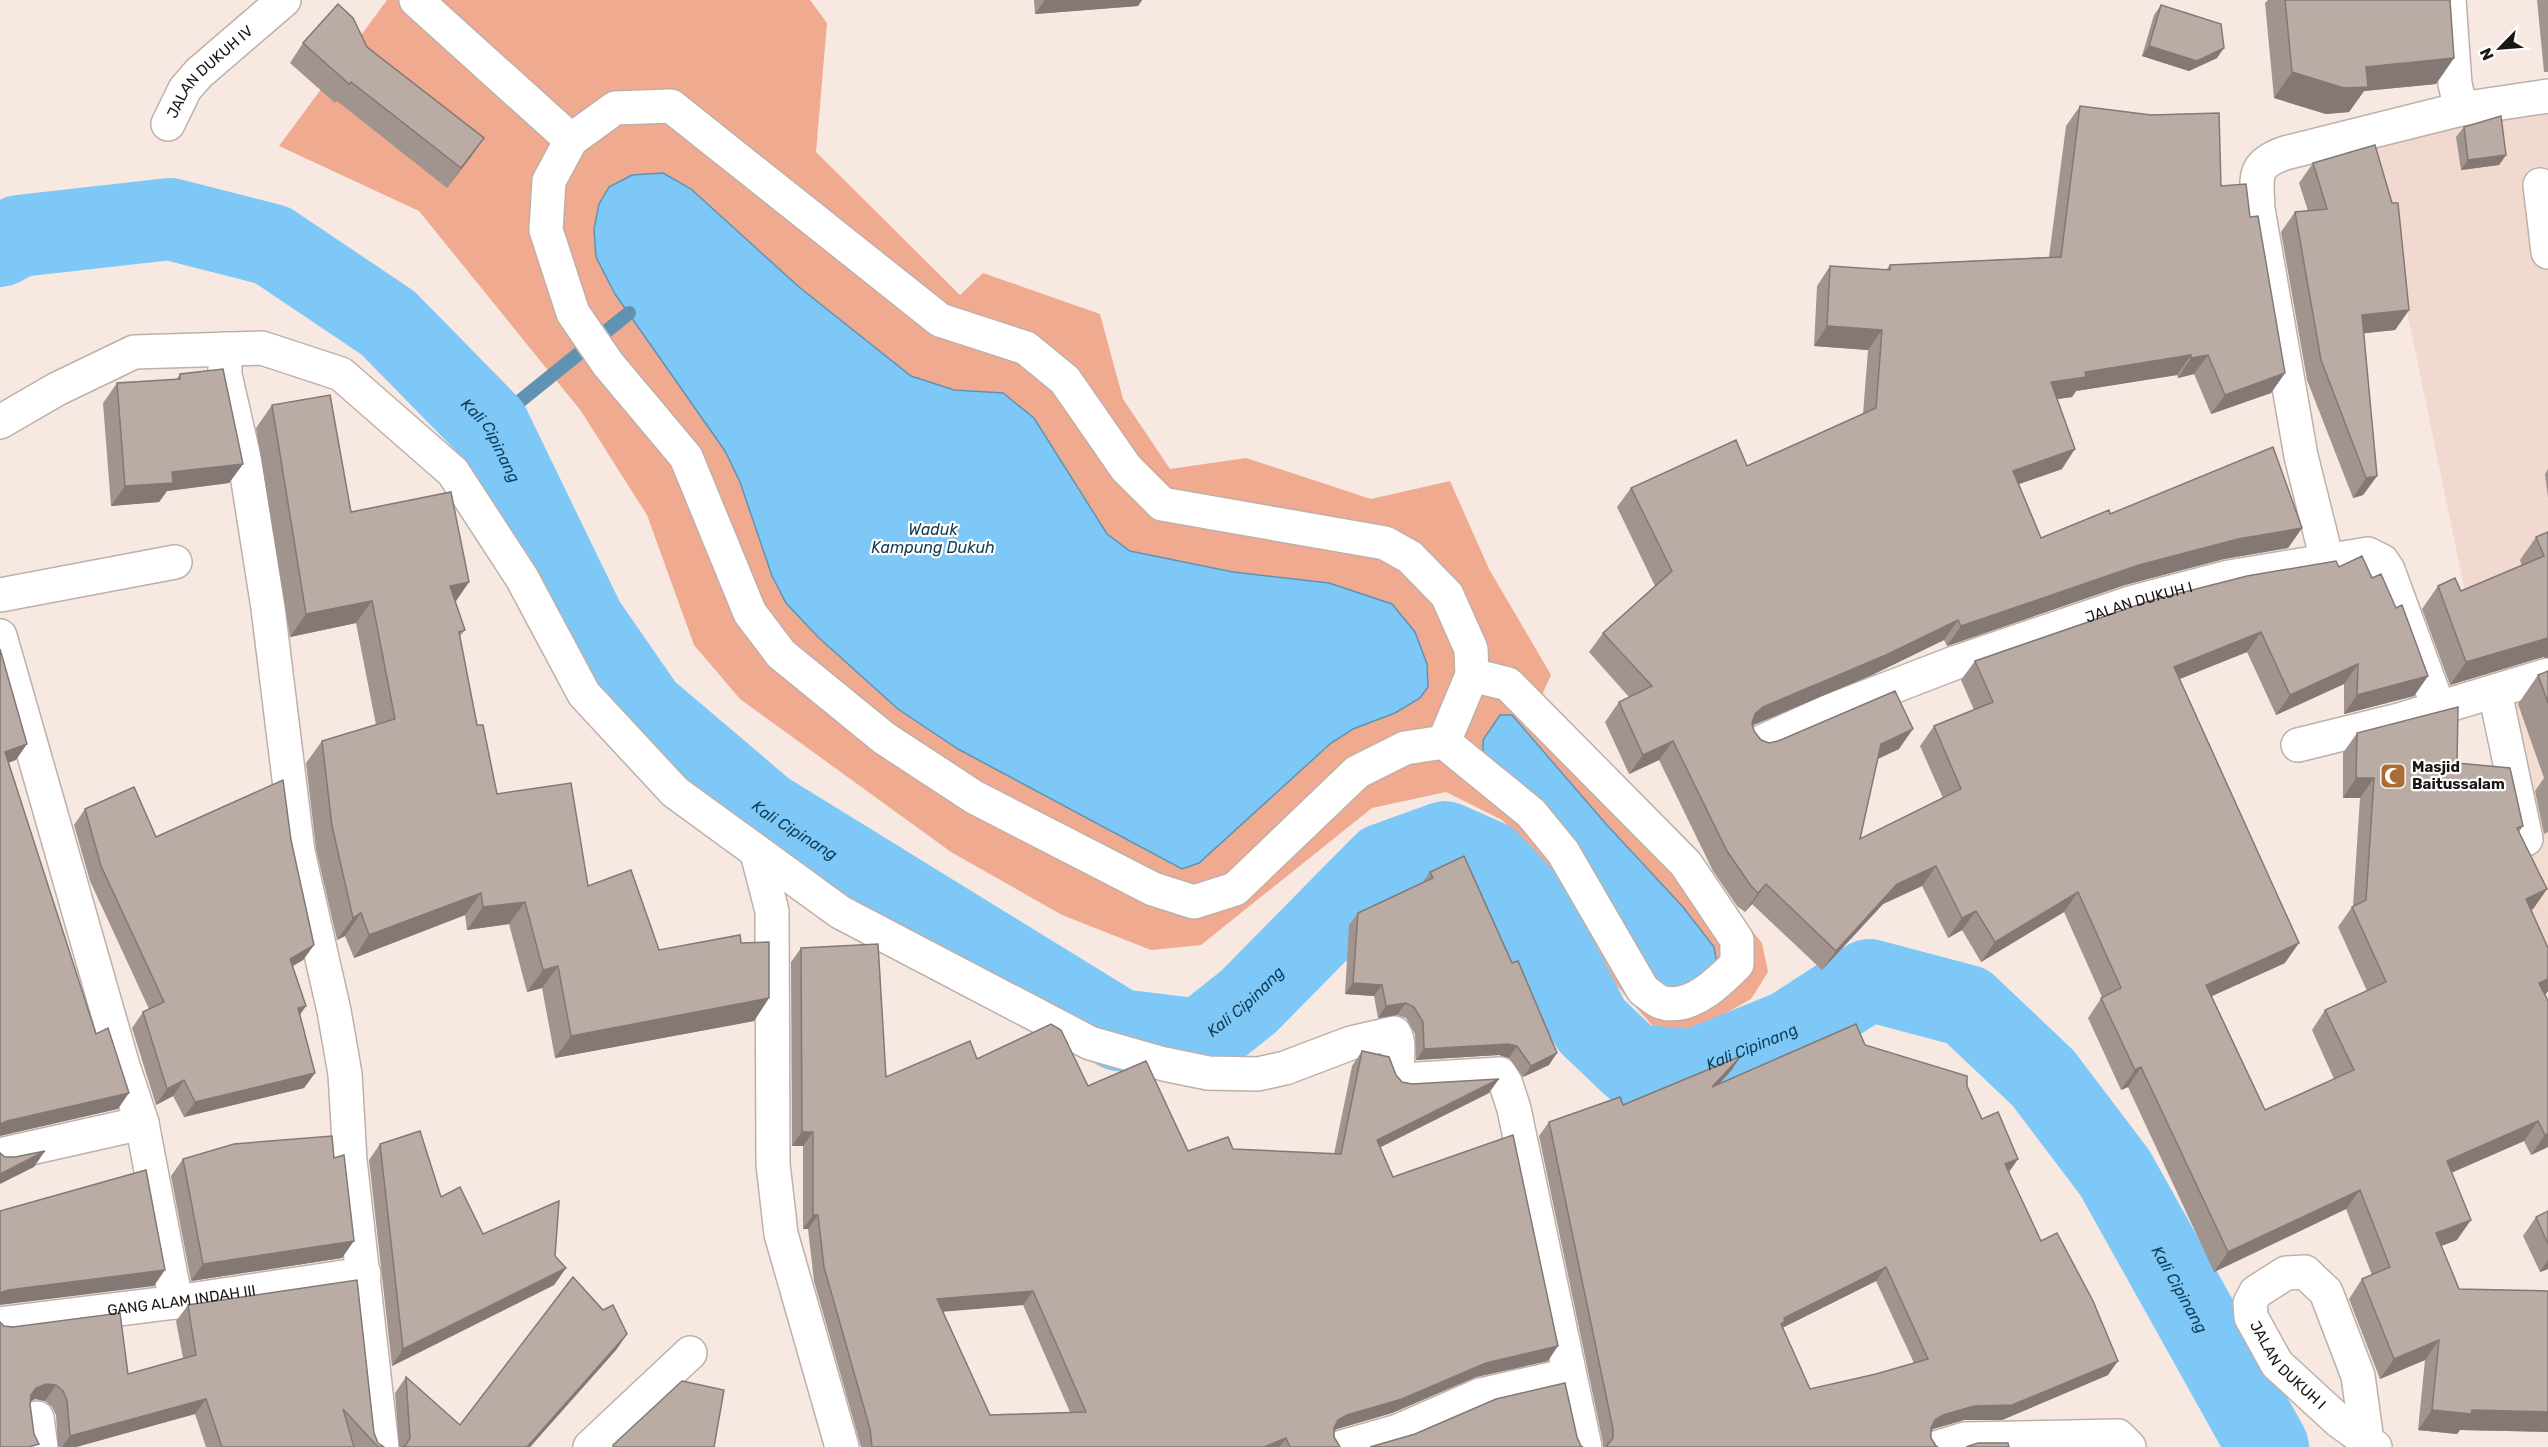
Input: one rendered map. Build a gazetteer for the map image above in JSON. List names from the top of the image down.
{
  "streets": {
    "street": ["JALAN DUKUH IV", "JALAN DUKUH I", "GANG ALAM INDAH III"]
  },
  "water": ["Kali Cipinang", "Waduk Kampung Dukuh"],
  "places": {
    "mosque": ["Masjid Baitussalam"]
  },
  "north": "bottom left"
}
